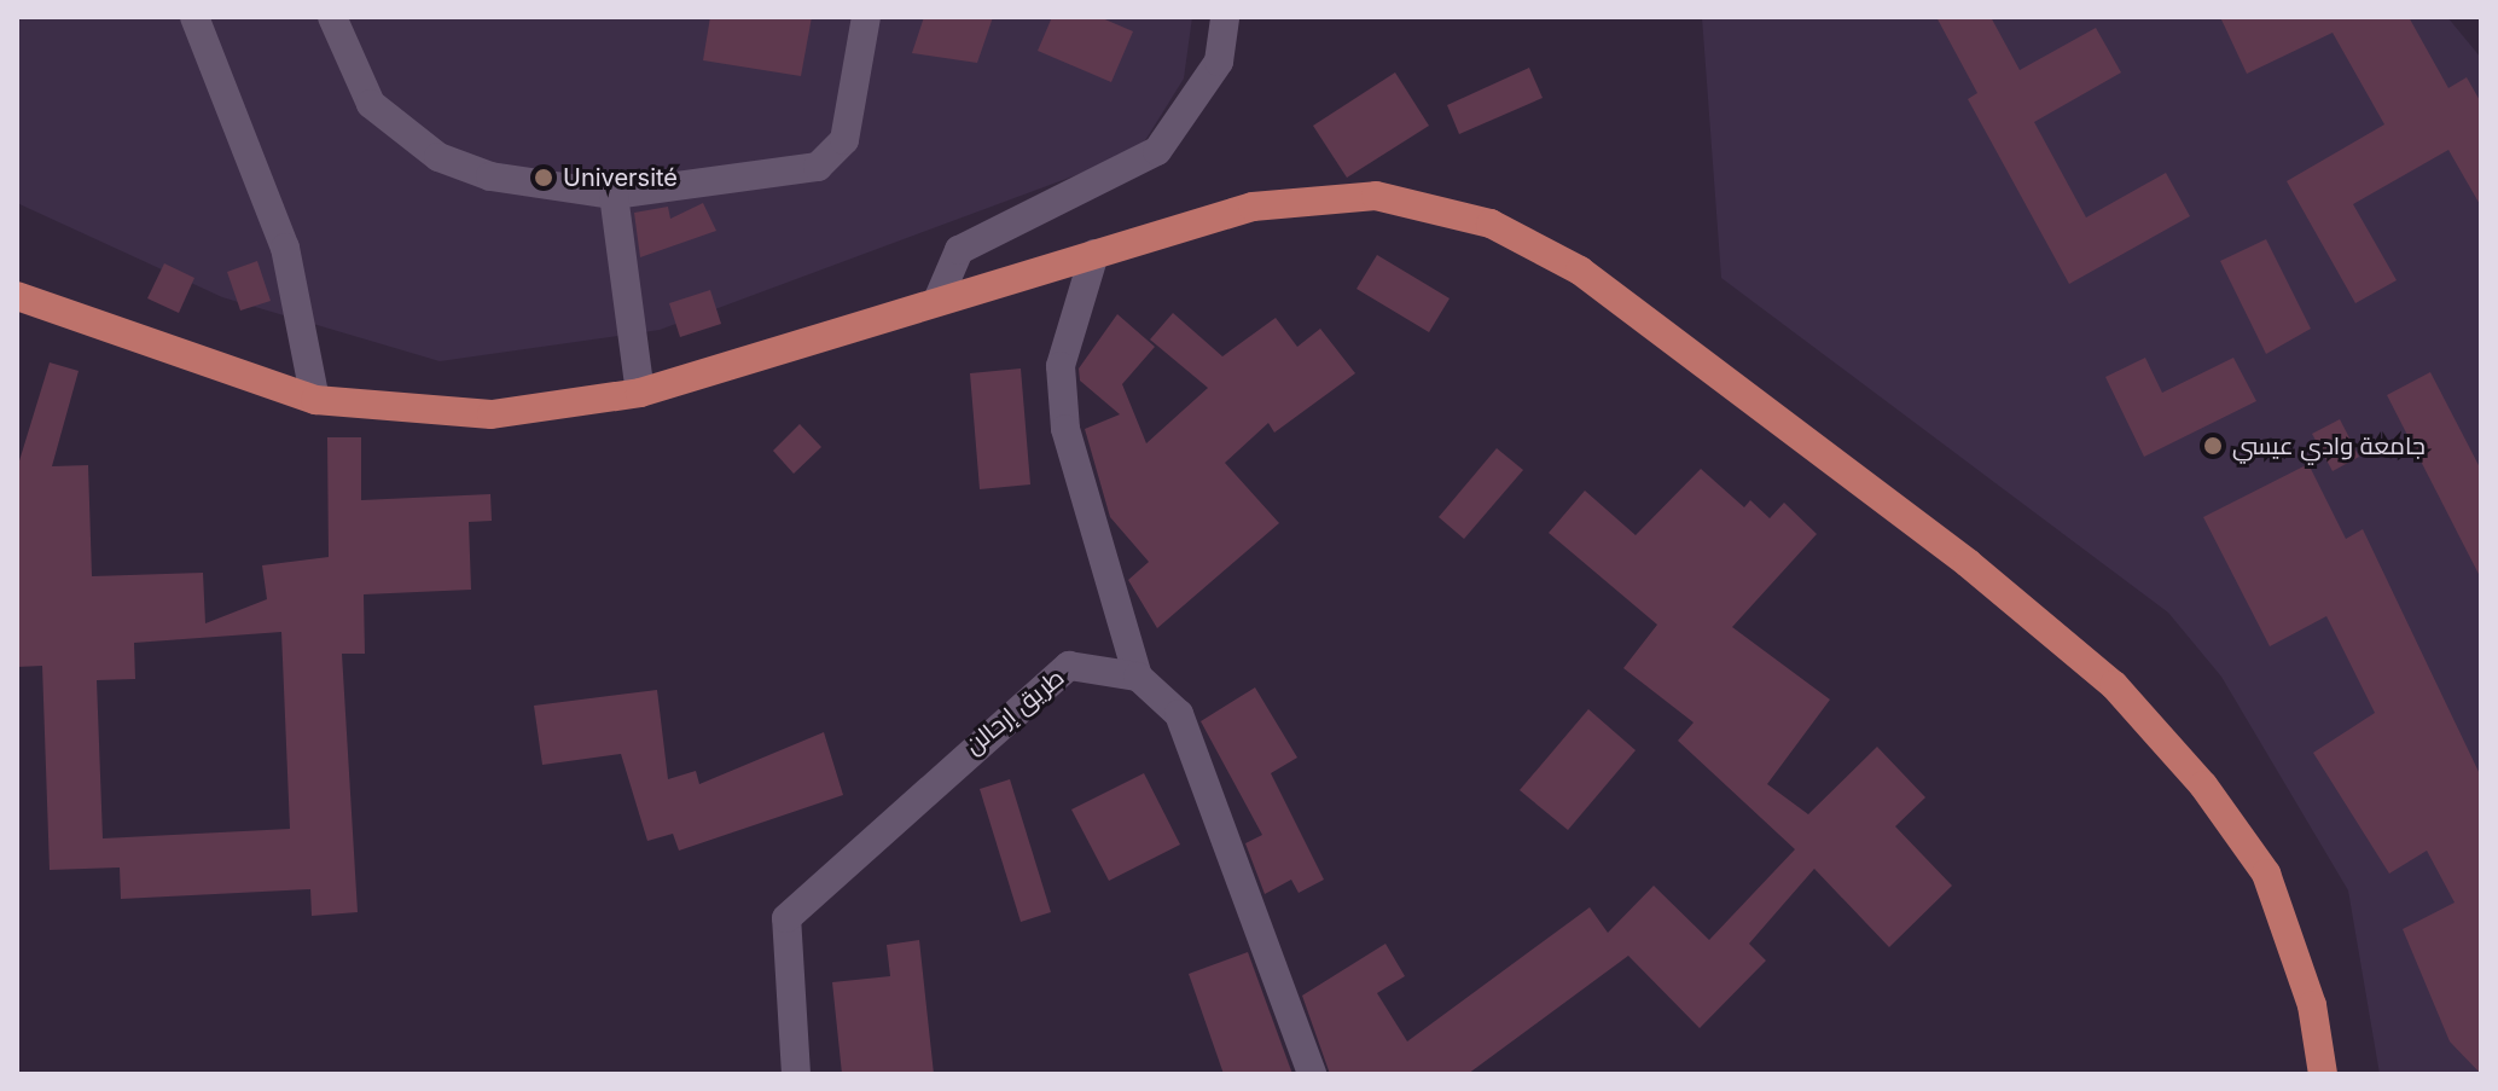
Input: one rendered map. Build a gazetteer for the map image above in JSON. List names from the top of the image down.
{
  "streets": {
    "street": ["طريق إرحالن"]
  },
  "places": ["Université", "جامعة وادي عيسي"]
}
